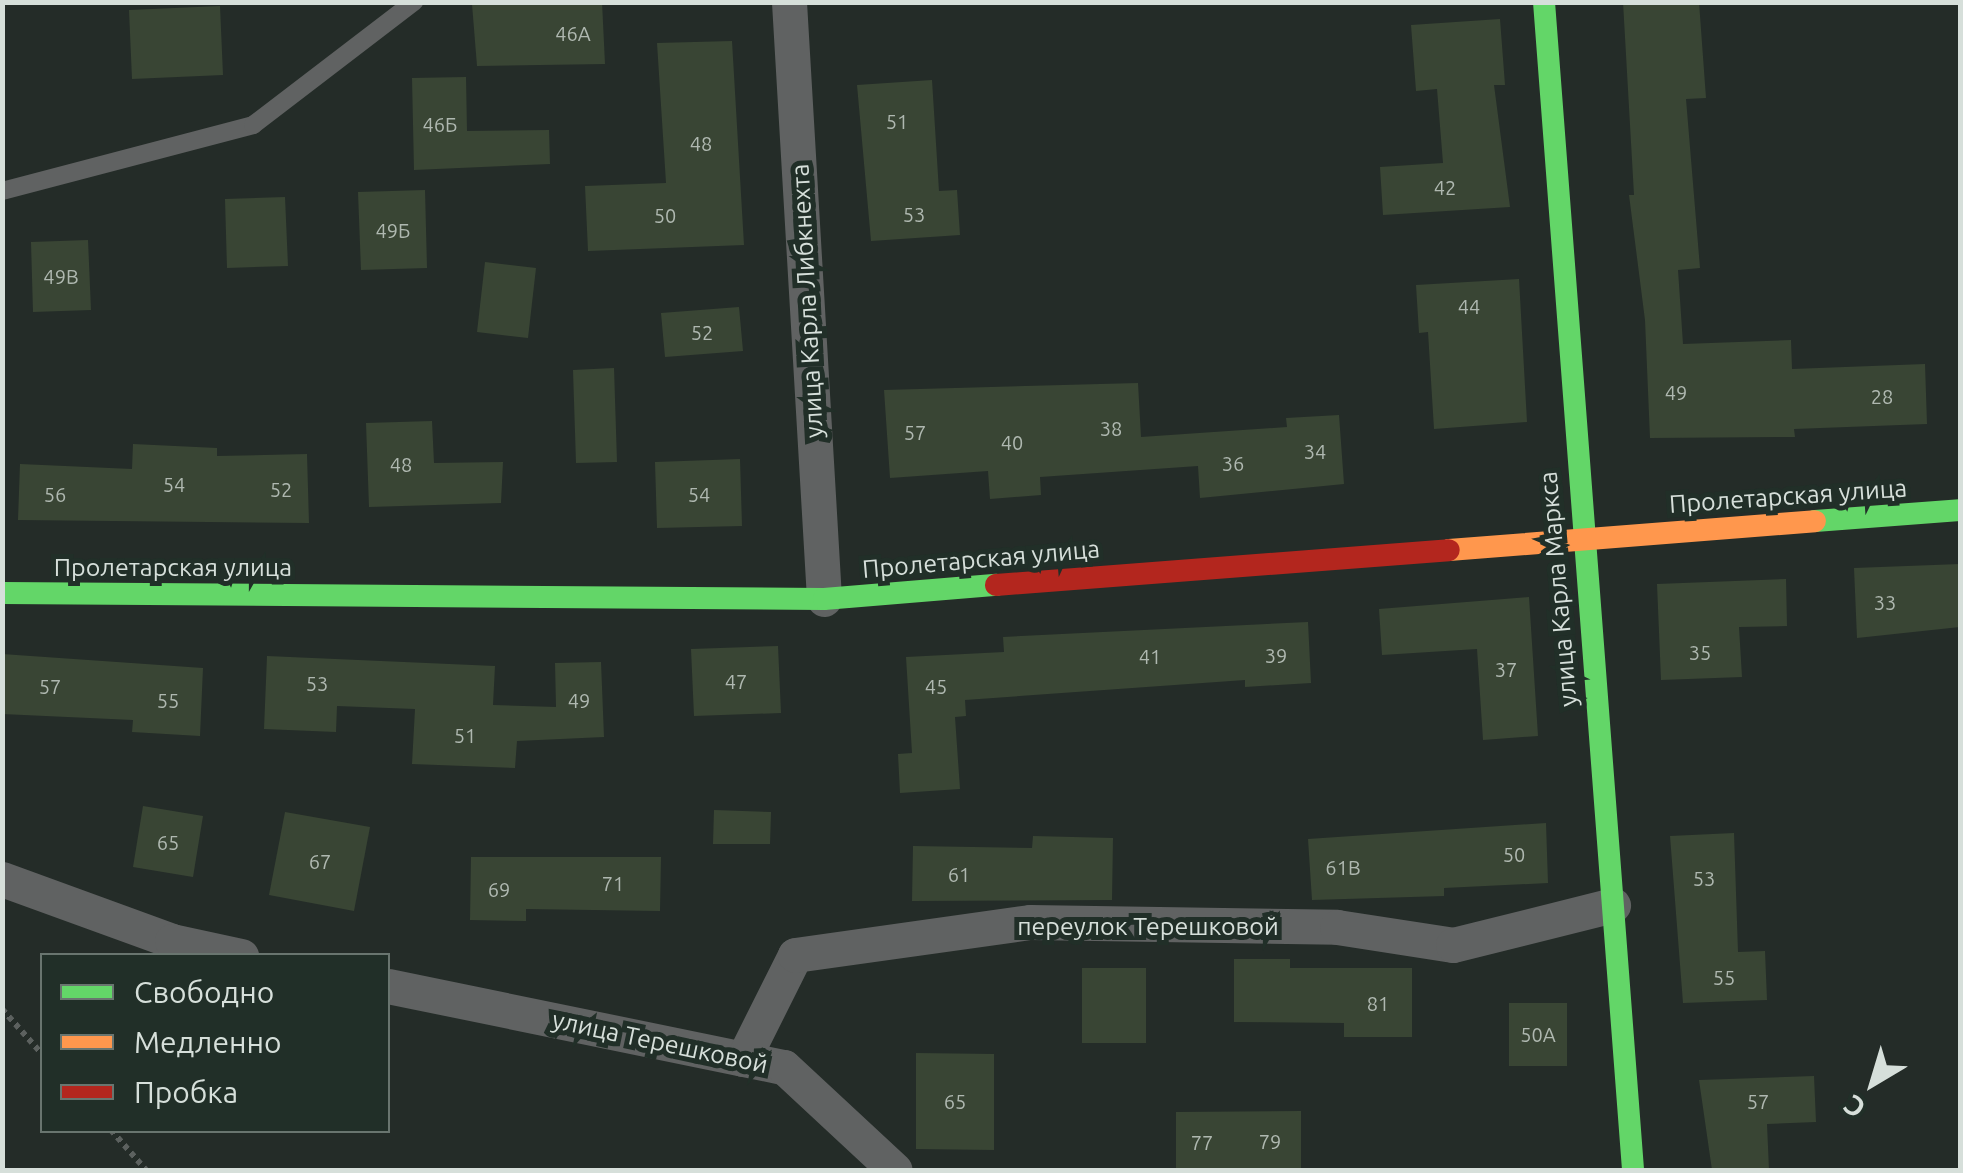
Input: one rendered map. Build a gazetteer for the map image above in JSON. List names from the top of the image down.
{
  "streets": {
    "main road": ["Пролетарская улица", "улица Карла Маркса"],
    "street": ["улица Карла Либкнехта", "переулок Терешковой", "улица Терешковой"]
  },
  "crossings": [
    ["улица Карла Либкнехта", "Пролетарская улица"],
    ["Пролетарская улица", "улица Карла Маркса"],
    ["улица Карла Маркса", "переулок Терешковой"],
    ["переулок Терешковой", "улица Терешковой"]
  ],
  "house_numbers": [
    "46А",
    "51",
    "46Б",
    "48",
    "42",
    "53",
    "50",
    "49Б",
    "49В",
    "44",
    "52",
    "49",
    "28",
    "38",
    "57",
    "40",
    "34",
    "36",
    "48",
    "54",
    "52",
    "56",
    "54",
    "33",
    "35",
    "39",
    "41",
    "37",
    "47",
    "53",
    "57",
    "45",
    "55",
    "49",
    "51",
    "65",
    "50",
    "67",
    "61В",
    "61",
    "53",
    "71",
    "69",
    "55",
    "81",
    "50А",
    "65",
    "57",
    "79",
    "77"
  ],
  "legend": ["Свободно", "Медленно", "Пробка"],
  "north": "bottom left"
}
